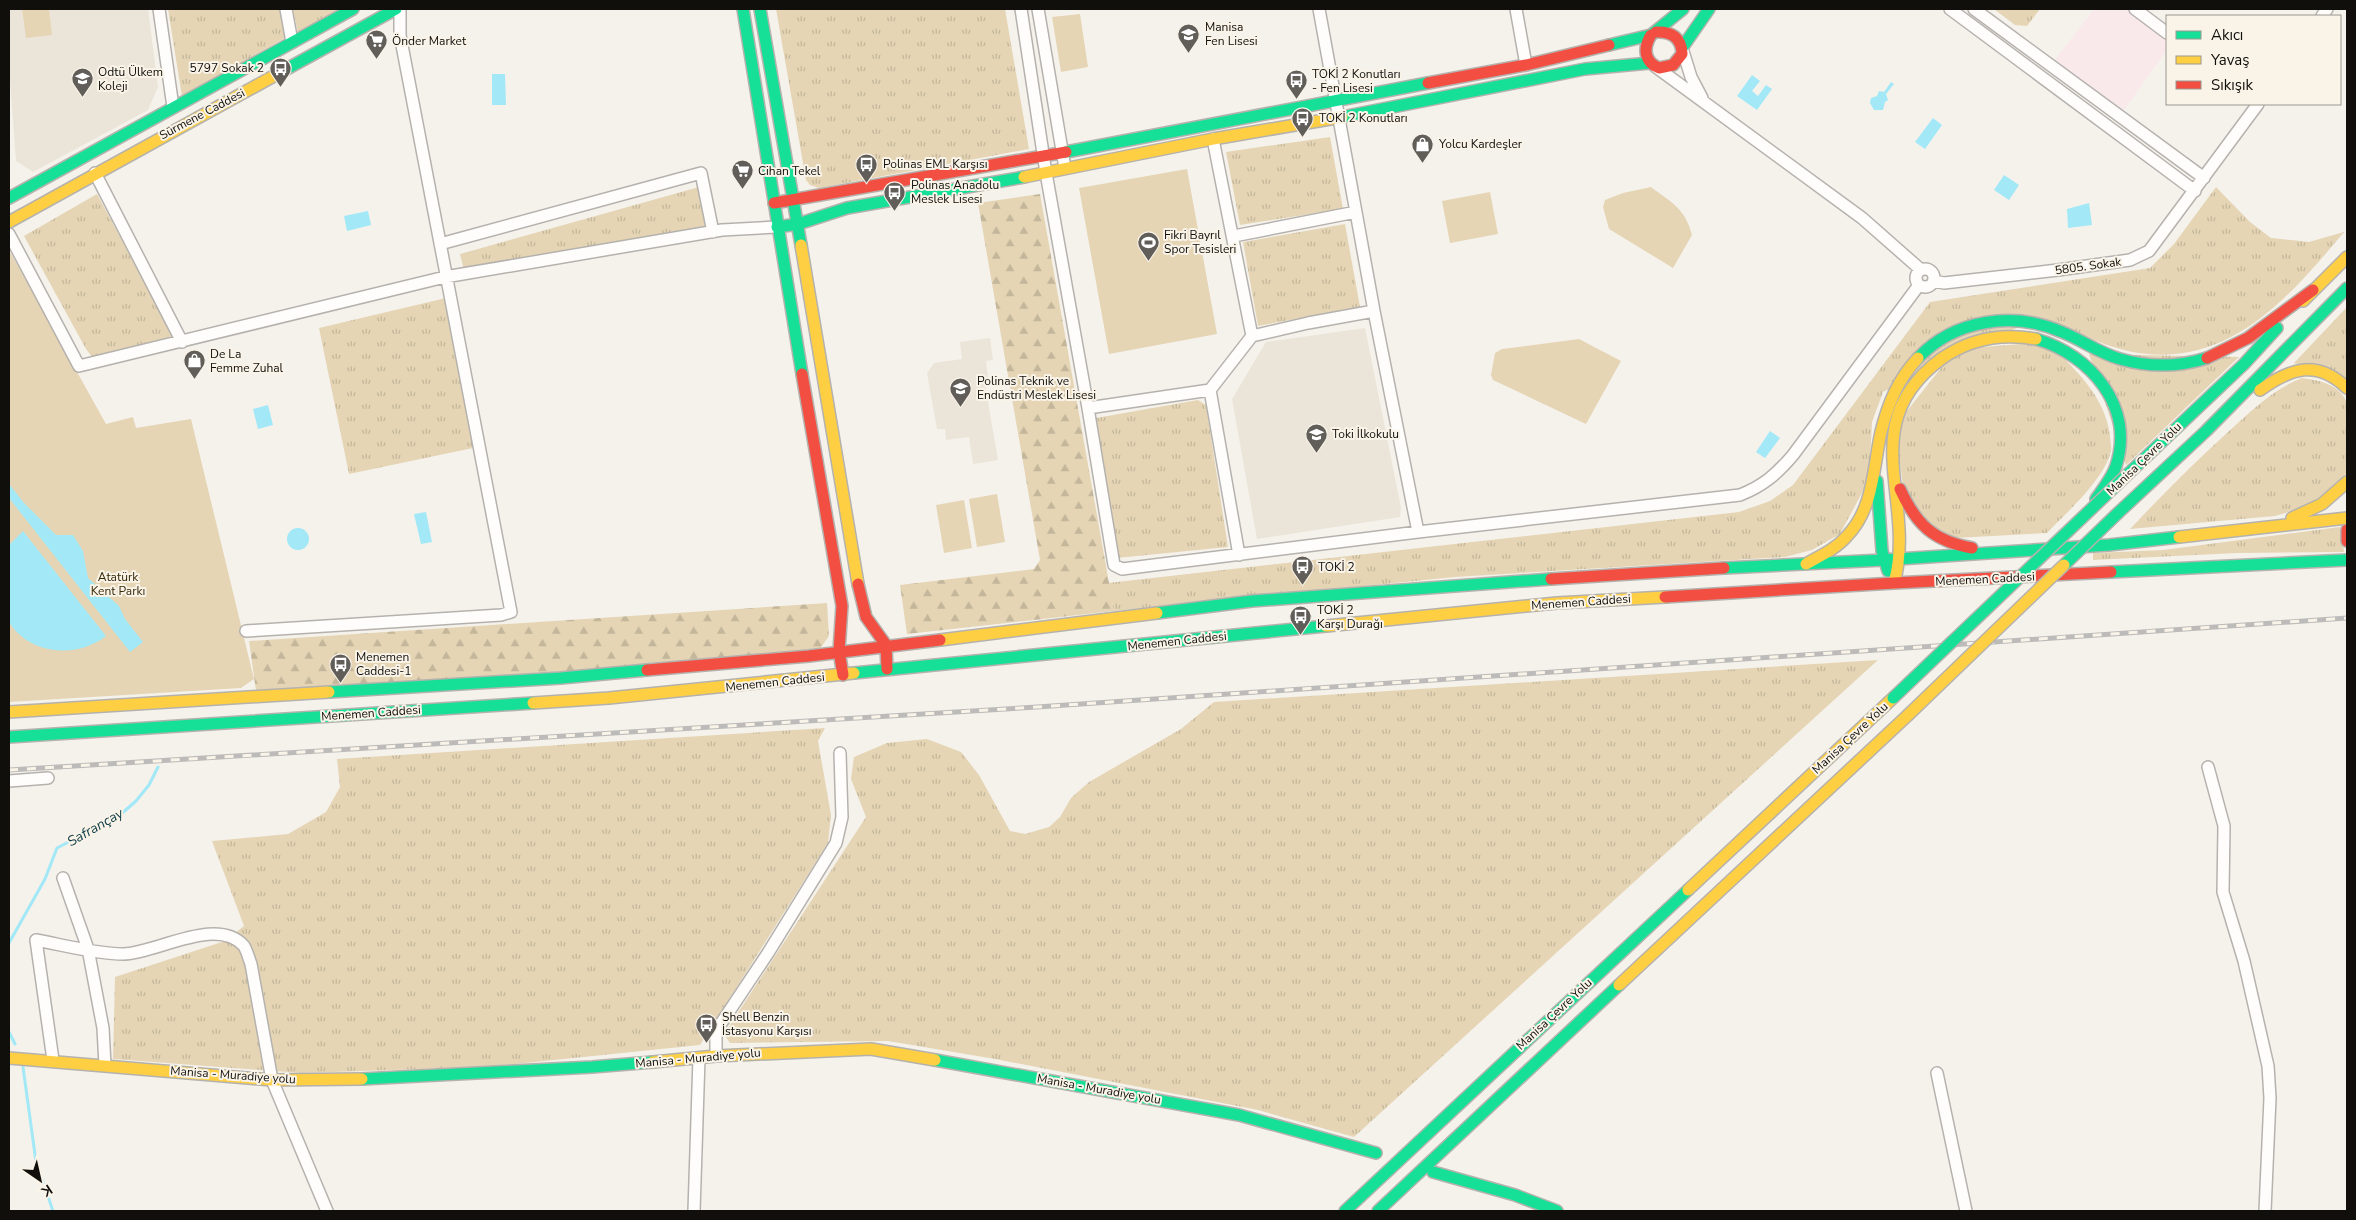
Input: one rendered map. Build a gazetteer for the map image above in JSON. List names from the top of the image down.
{
  "streets": {
    "main road": [
      "Sürmene Caddesi",
      "Manisa Çevre Yolu",
      "Menemen Caddesi",
      "Manisa - Muradiye yolu"
    ],
    "street": ["5805. Sokak"]
  },
  "water": ["Safrançay"],
  "parks": ["Atatürk Kent Parkı"],
  "places": {
    "school or university": [
      "Manisa Fen Lisesi",
      "Odtü Ülkem Koleji",
      "Polinas Teknik ve Endüstri Meslek Lisesi",
      "Toki İlkokulu"
    ],
    "supermarket": ["Önder Market", "Cihan Tekel"],
    "bus stop": [
      "5797 Sokak 2",
      "TOKİ 2 Konutları - Fen Lisesi",
      "TOKİ 2 Konutları",
      "Polinas EML Karşısı",
      "Polinas Anadolu Meslek Lisesi",
      "TOKİ 2",
      "TOKİ 2 Karşı Durağı",
      "Menemen Caddesi-1",
      "Shell Benzin İstasyonu Karşısı"
    ],
    "shop": ["Yolcu Kardeşler", "De La Femme Zuhal"],
    "sports": ["Fikri Bayrıl Spor Tesisleri"]
  },
  "legend": ["Akıcı", "Yavaş", "Sıkışık"],
  "north": "bottom right"
}
